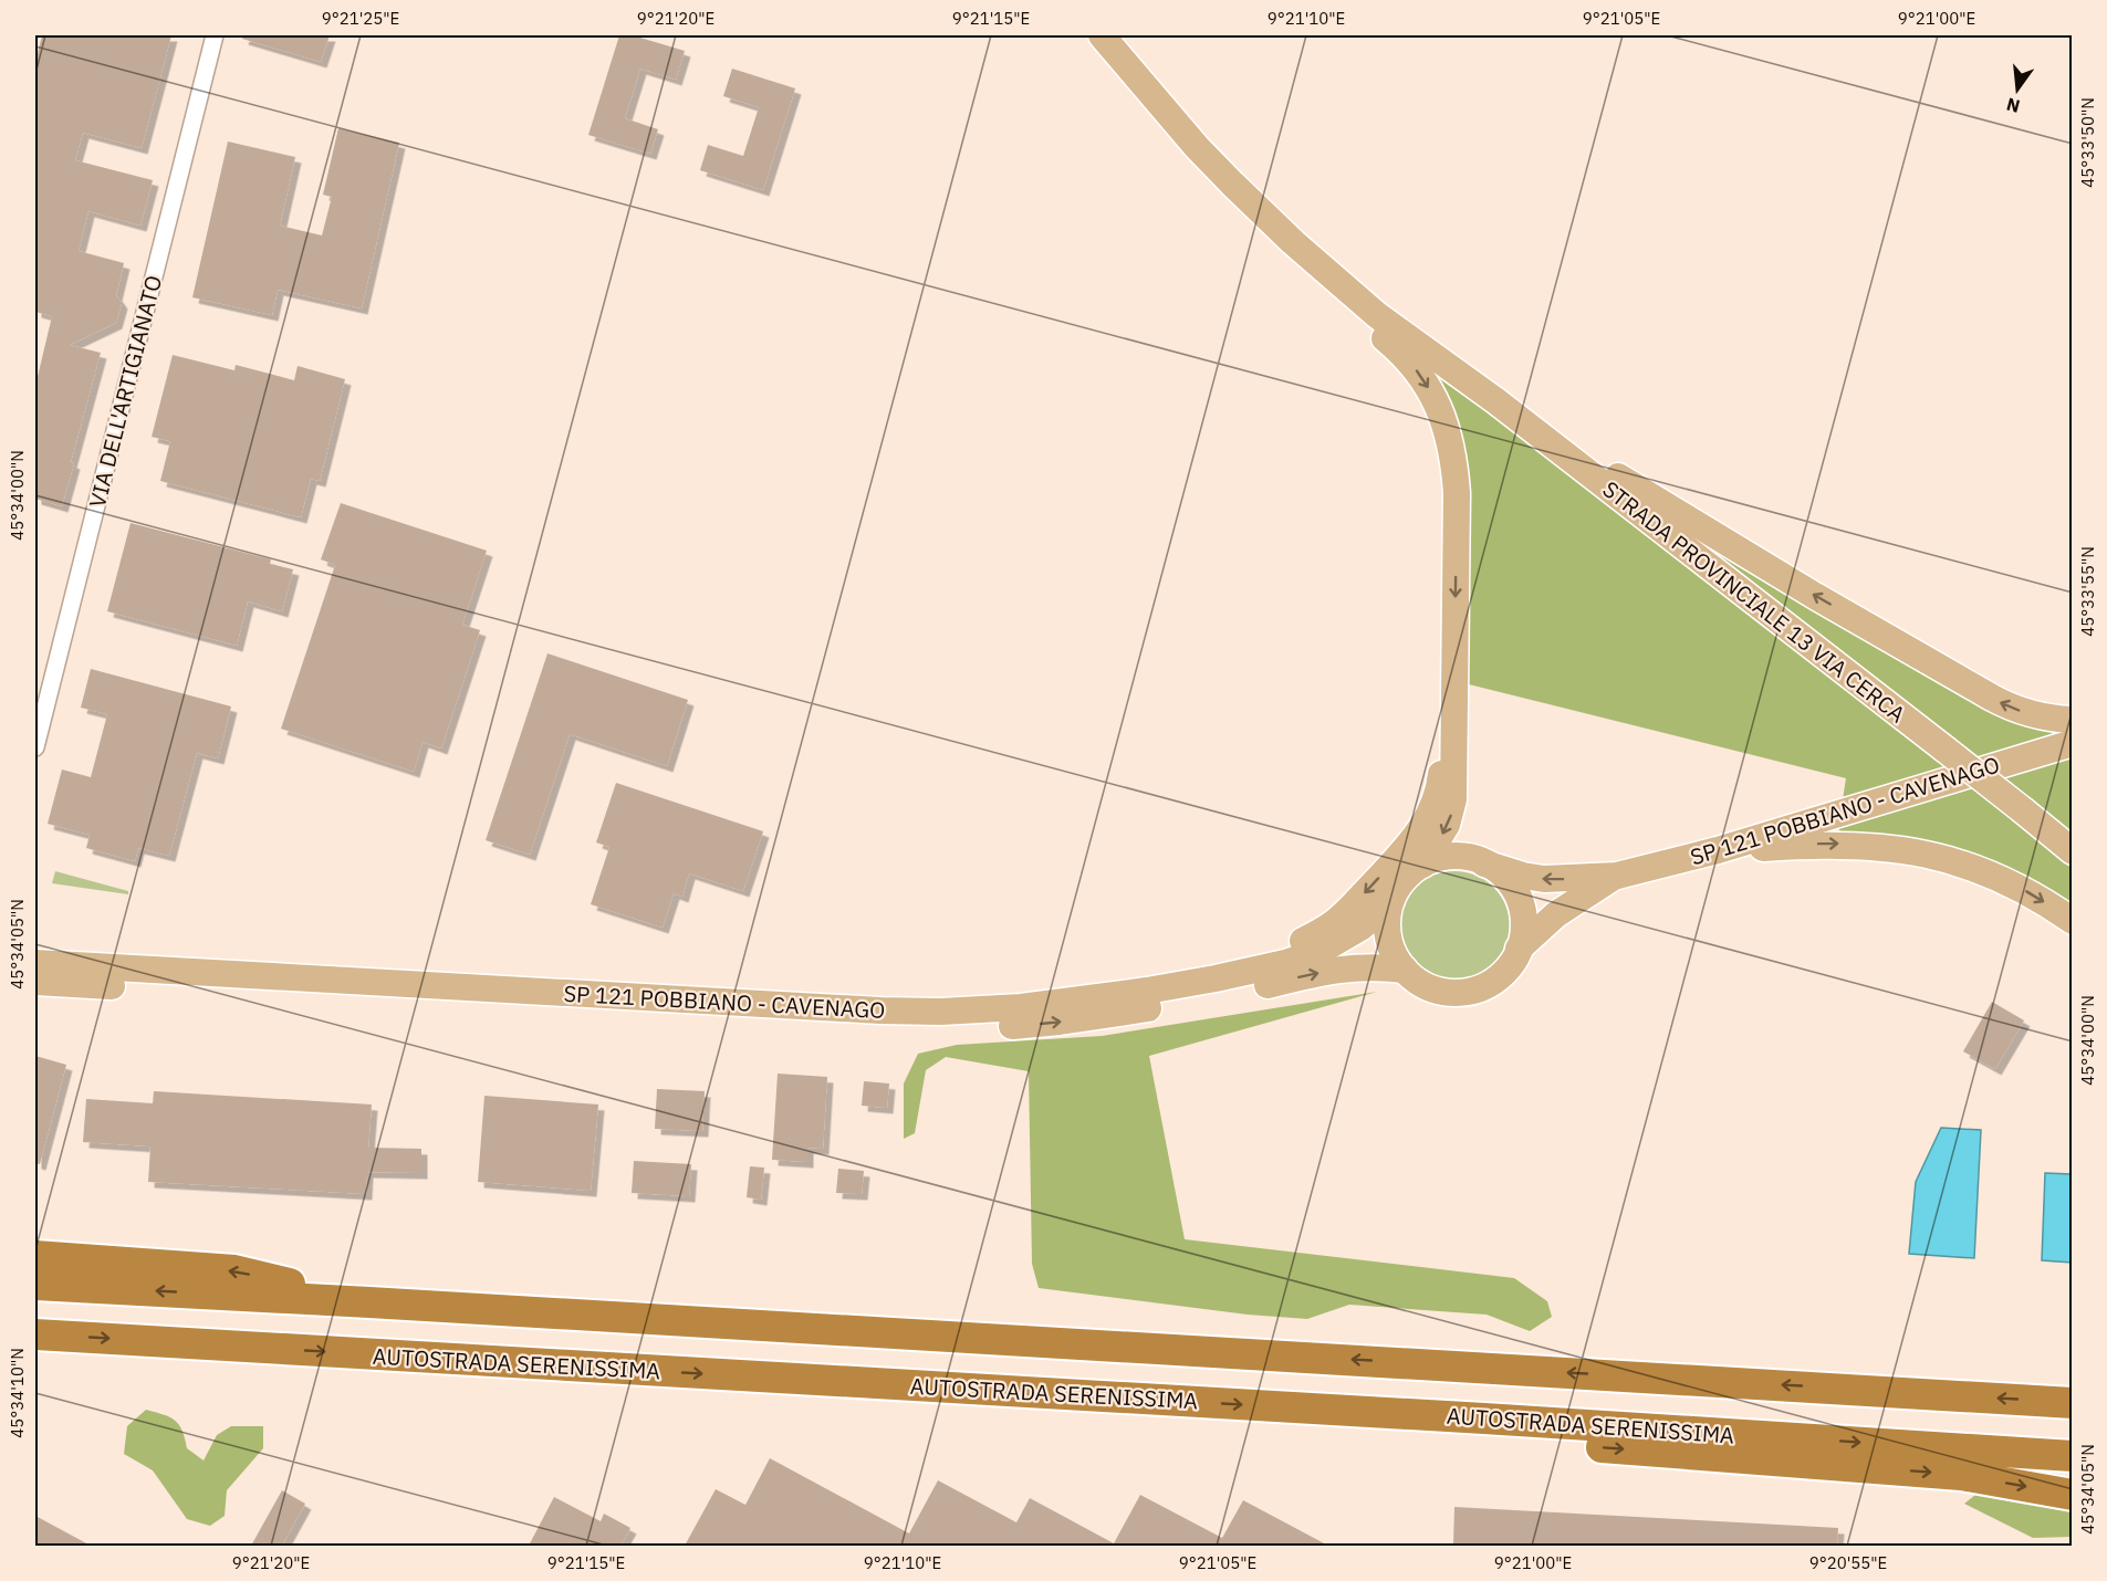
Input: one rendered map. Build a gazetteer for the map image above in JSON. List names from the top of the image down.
{
  "streets": {
    "highway": ["AUTOSTRADA SERENISSIMA"],
    "main road": ["STRADA PROVINCIALE 13 VIA CERCA", "SP 121 POBBIANO - CAVENAGO"],
    "street": ["VIA DELL'ARTIGIANATO"]
  },
  "north": "bottom",
  "coordinates": [
    "9°21'25\"E",
    "9°21'20\"E",
    "9°21'15\"E",
    "9°21'10\"E",
    "9°21'05\"E",
    "9°21'00\"E",
    "45°33'50\"N",
    "45°34'00\"N",
    "45°33'55\"N",
    "45°34'05\"N",
    "45°34'10\"N",
    "9°20'55\"E"
  ]
}
